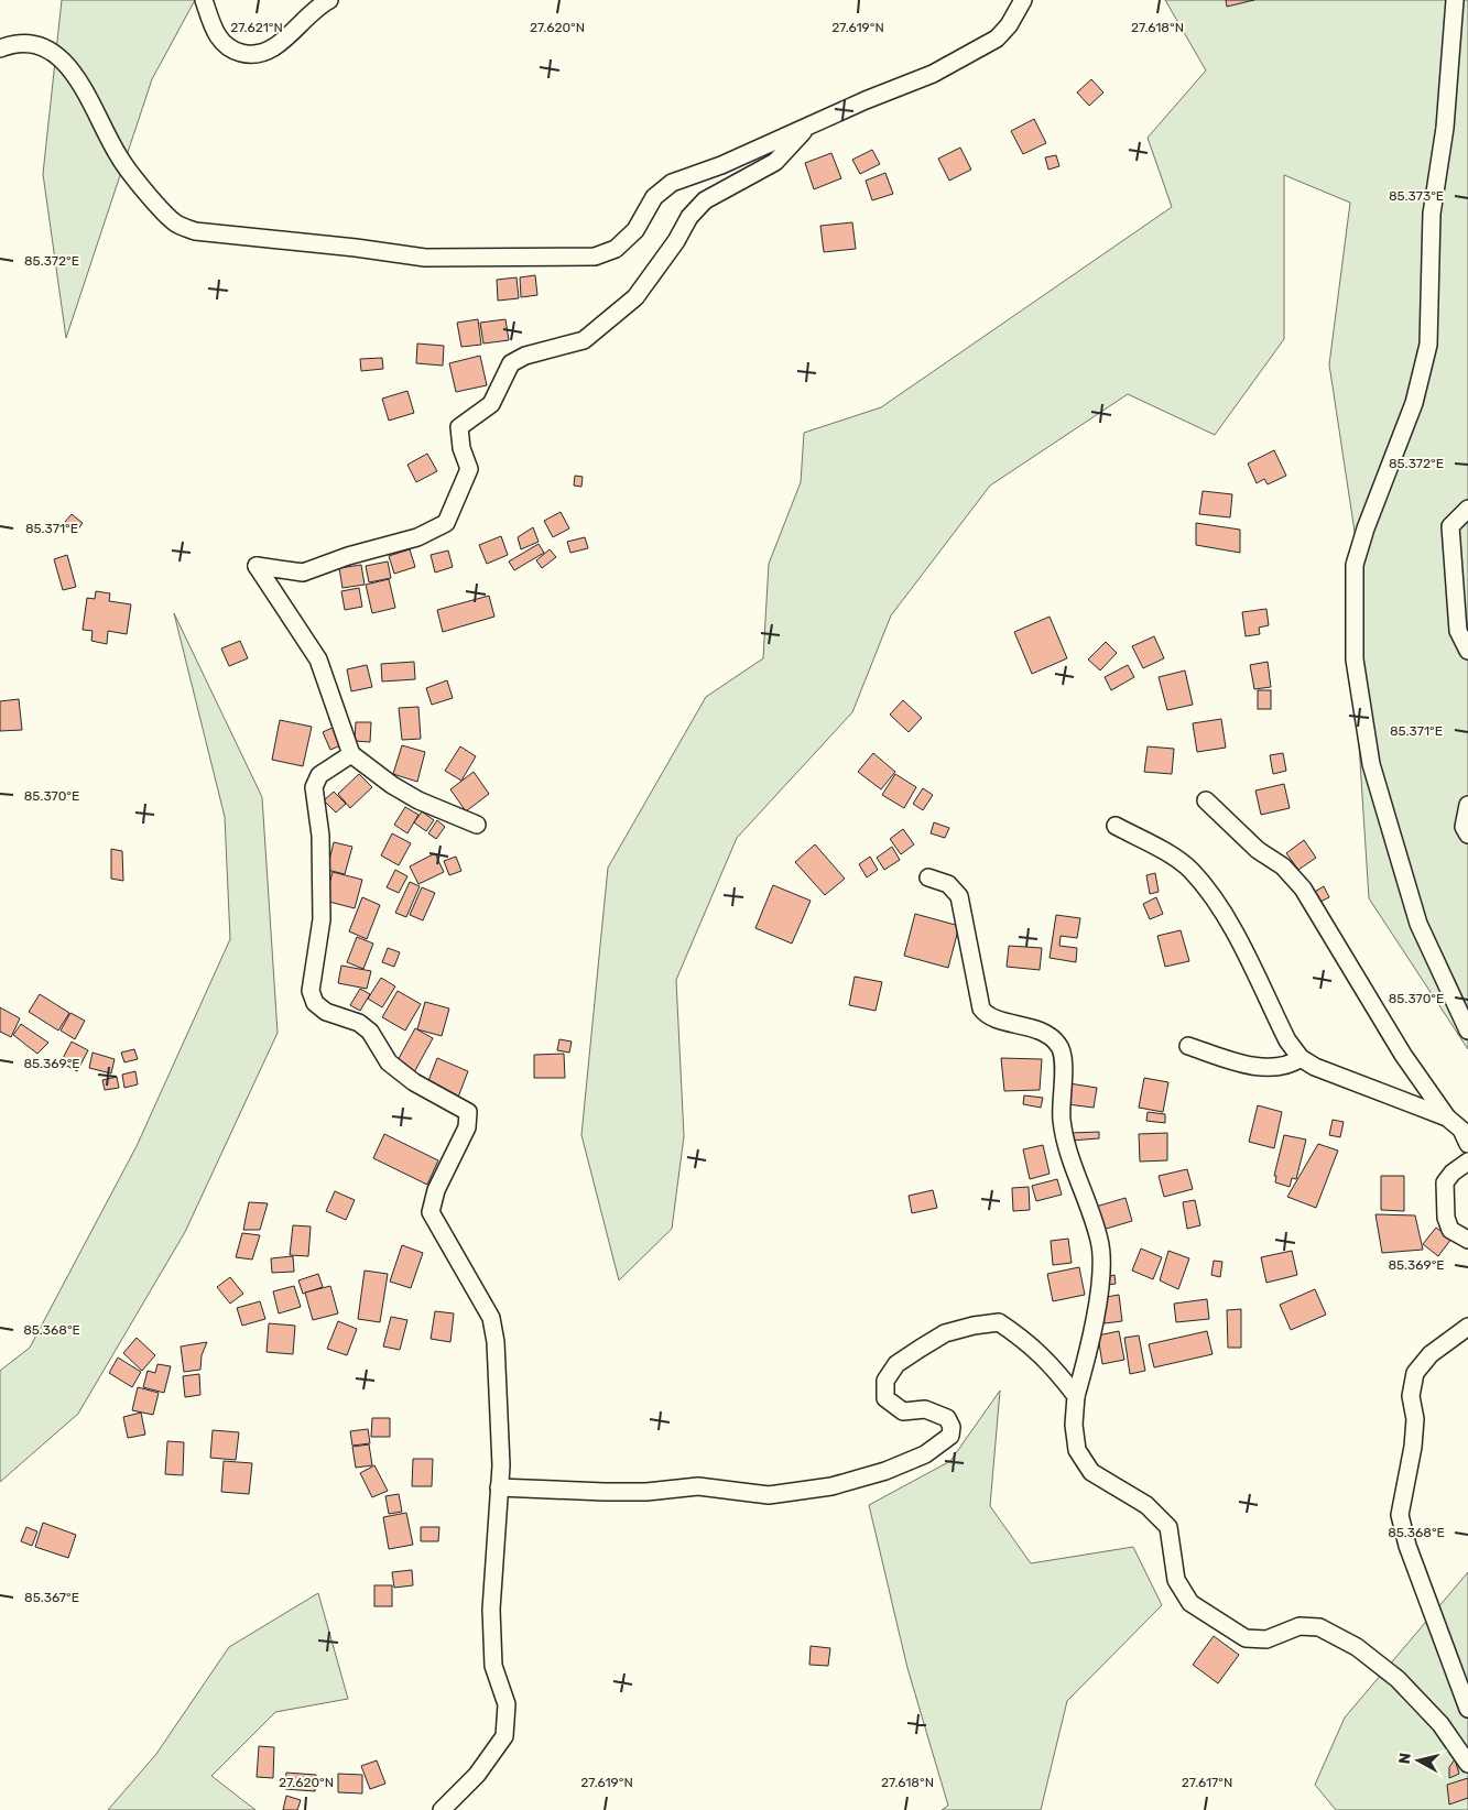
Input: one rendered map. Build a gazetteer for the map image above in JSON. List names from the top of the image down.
{
  "north": "left",
  "coordinates": [
    "27.621°N",
    "27.620°N",
    "27.619°N",
    "27.618°N",
    "85.373°E",
    "85.372°E",
    "85.371°E",
    "85.370°E",
    "85.369°E",
    "85.368°E",
    "85.367°E",
    "27.617°N"
  ]
}
